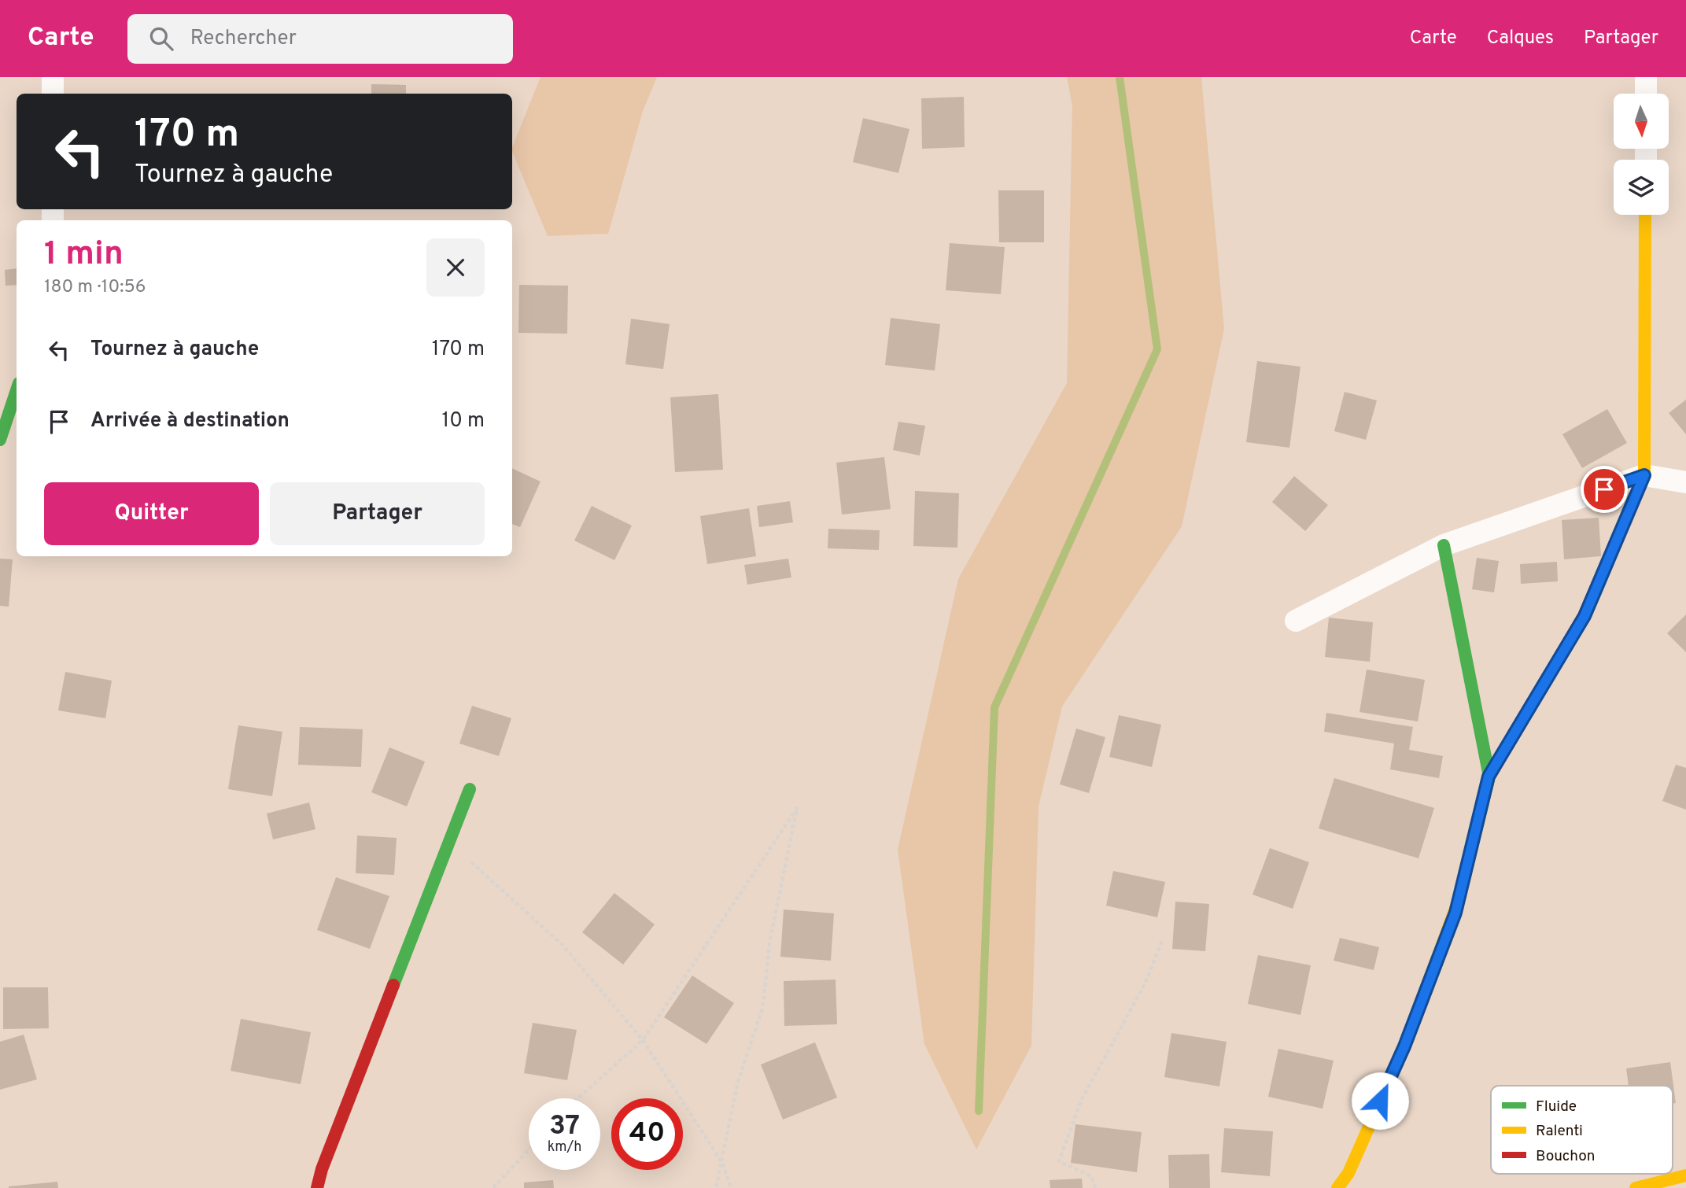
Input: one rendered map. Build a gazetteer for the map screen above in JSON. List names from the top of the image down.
{
  "legend": ["Fluide", "Ralenti", "Bouchon"],
  "north": "bottom",
  "page": {
    "header": "Carte",
    "search": "Rechercher",
    "nav": ["Carte", "Calques", "Partager"],
    "turn": ["170 m", "Tournez à gauche"],
    "heading": ["1 min", "180 m · 10:56"],
    "list": [
      {
        "name": "Tournez à gauche",
        "value": "170 m"
      },
      {
        "name": "Arrivée à destination",
        "value": "10 m"
      }
    ],
    "buttons": ["Quitter", "Partager"],
    "speed": "37 km/h",
    "limit": "40"
  }
}
